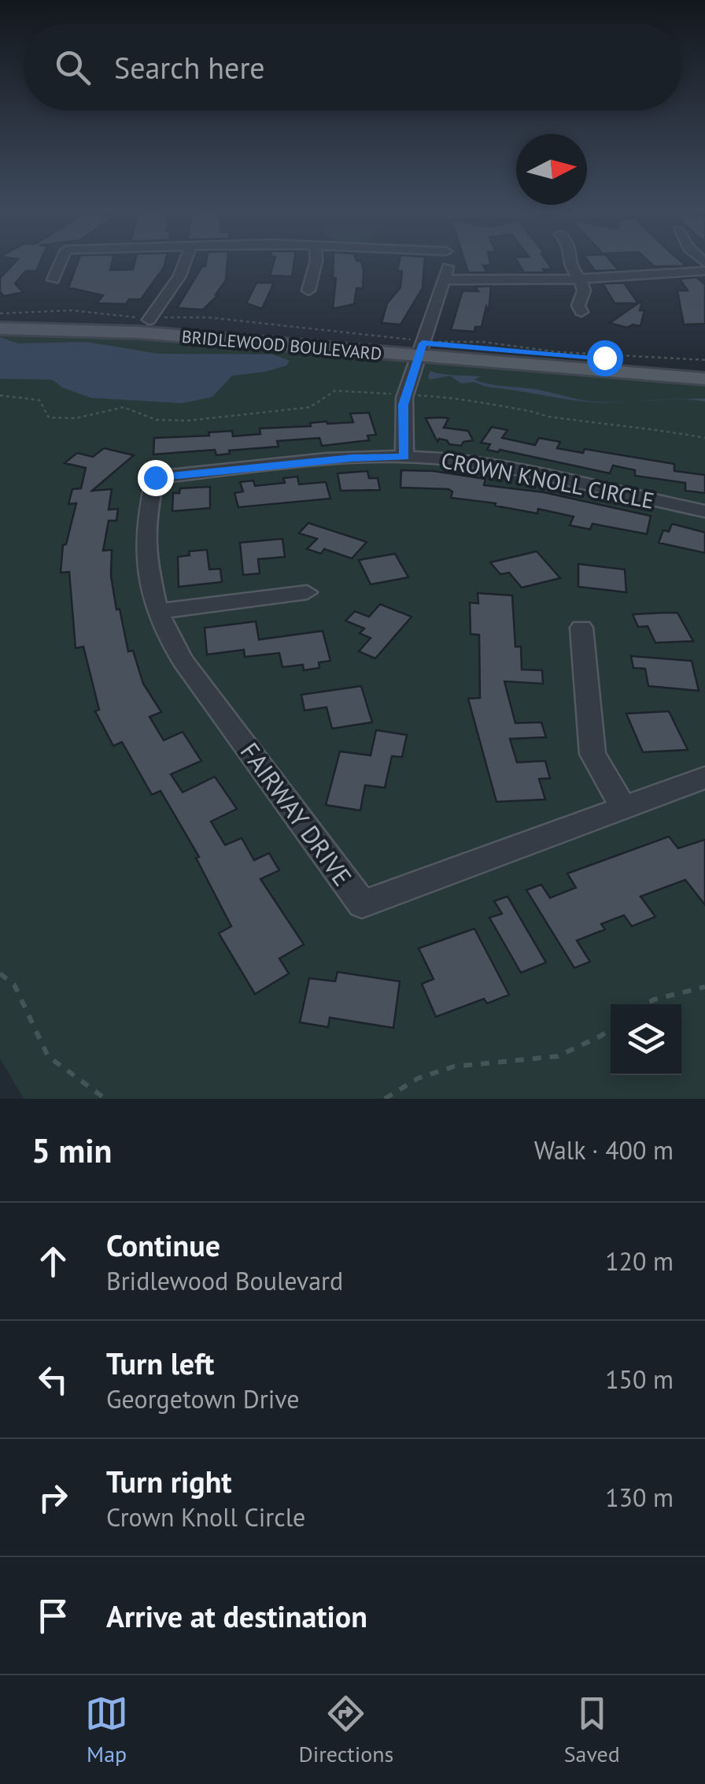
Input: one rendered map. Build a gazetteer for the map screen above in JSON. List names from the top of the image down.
{
  "streets": {
    "main road": ["BRIDLEWOOD BOULEVARD"],
    "street": ["CROWN KNOLL CIRCLE", "FAIRWAY DRIVE"]
  },
  "crossings": [
    ["CROWN KNOLL CIRCLE", "FAIRWAY DRIVE"]
  ],
  "north": "right",
  "page": {
    "search": "Search here",
    "heading": ["5 min", "Walk · 400 m"],
    "list": [
      ["Continue", "Bridlewood Boulevard", "120 m"],
      ["Turn left", "Georgetown Drive", "150 m"],
      ["Turn right", "Crown Knoll Circle", "130 m"],
      "Arrive at destination"
    ],
    "nav": ["Map", "Directions", "Saved"]
  }
}
